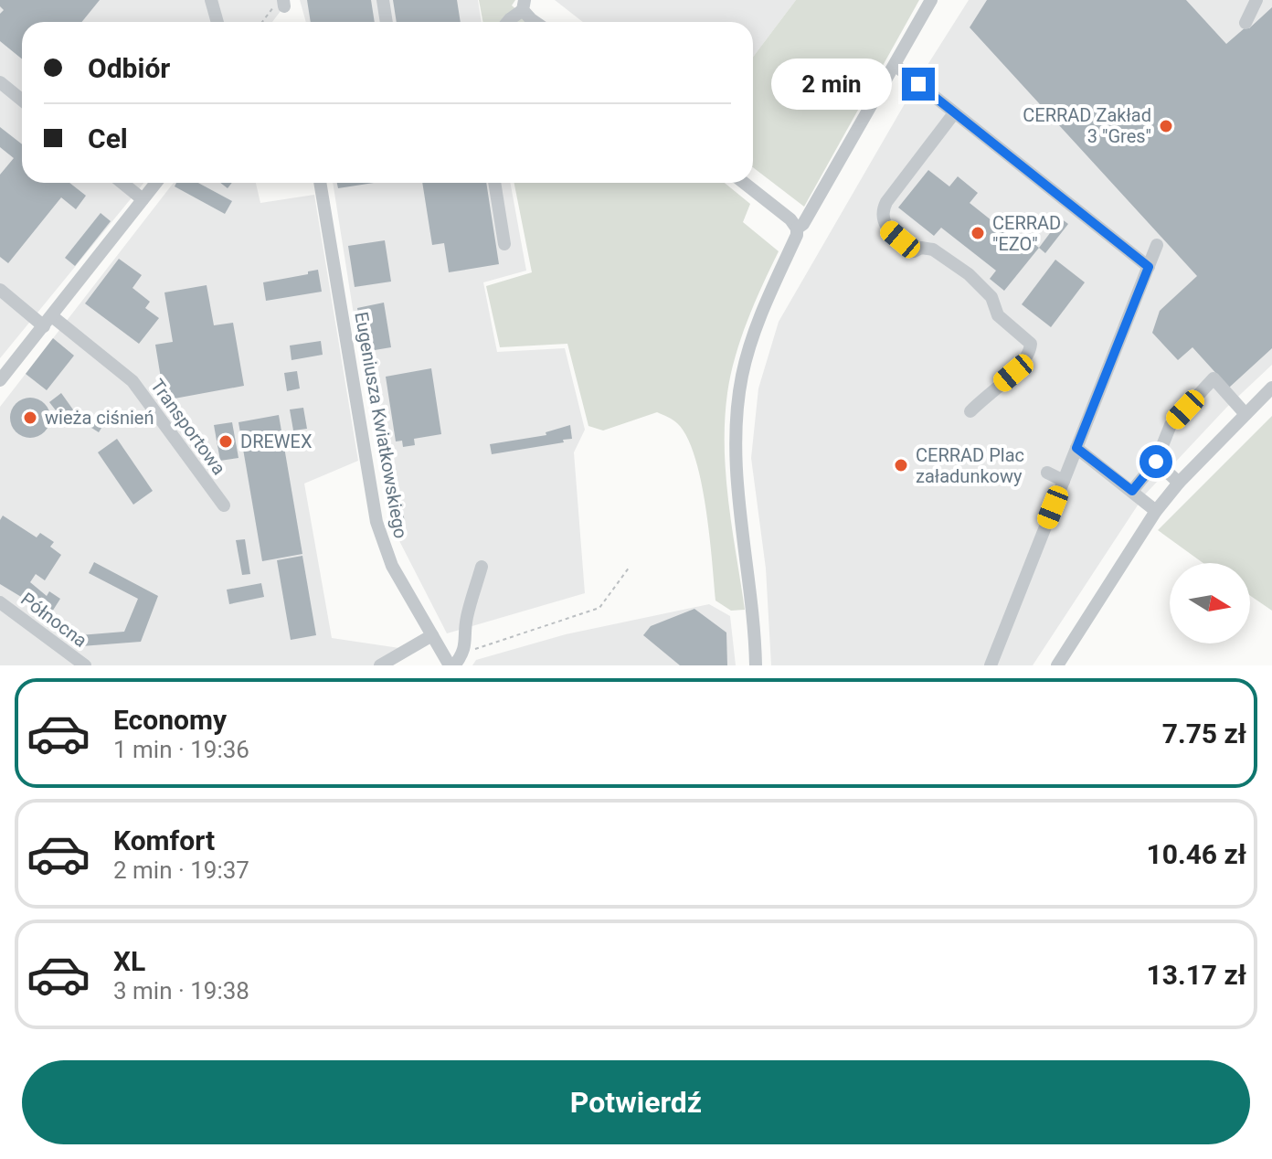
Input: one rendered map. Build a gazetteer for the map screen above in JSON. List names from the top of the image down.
{
  "streets": {
    "street": ["Eugeniusza Kwiatkowskiego", "Transportowa", "Północna"]
  },
  "places": [
    "CERRAD Zakład 3 \"Gres\"",
    "CERRAD \"EZO\"",
    "wieża ciśnień",
    "DREWEX",
    "CERRAD Plac załadunkowy"
  ],
  "north": "right",
  "page": {
    "banner": ["Odbiór", "Cel"],
    "bubble": "2 min",
    "list": [
      {
        "name": "Economy",
        "note": "1 min · 19:36",
        "value": "7.75 zł"
      },
      {
        "name": "Komfort",
        "note": "2 min · 19:37",
        "value": "10.46 zł"
      },
      {
        "name": "XL",
        "note": "3 min · 19:38",
        "value": "13.17 zł"
      }
    ],
    "buttons": "Potwierdź"
  }
}
